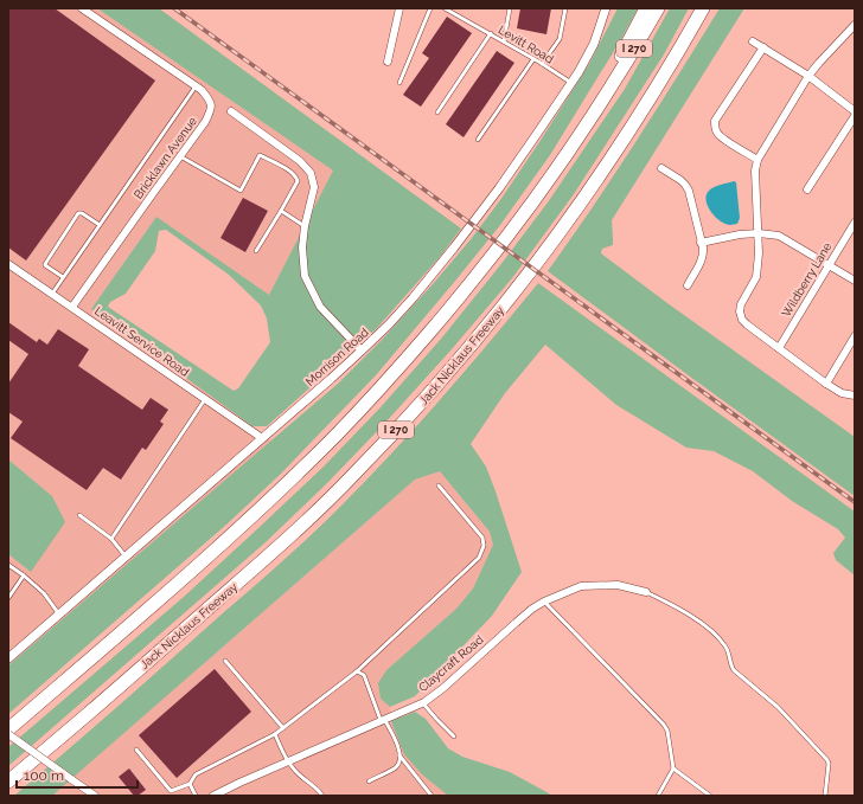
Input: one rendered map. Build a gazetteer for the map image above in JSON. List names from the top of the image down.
{
  "streets": {
    "highway": ["I 270", "Jack Nicklaus Freeway"],
    "street": [
      "Bricklawn Avenue",
      "Wildberry Lane",
      "Leavitt Service Road",
      "Morrison Road",
      "Claycraft Road"
    ],
    "lane": ["Levitt Road"]
  },
  "crossings": [
    ["Levitt Road", "Morrison Road"],
    ["Bricklawn Avenue", "Leavitt Service Road"],
    ["Leavitt Service Road", "Morrison Road"]
  ],
  "scale_bar": "100 m"
}
